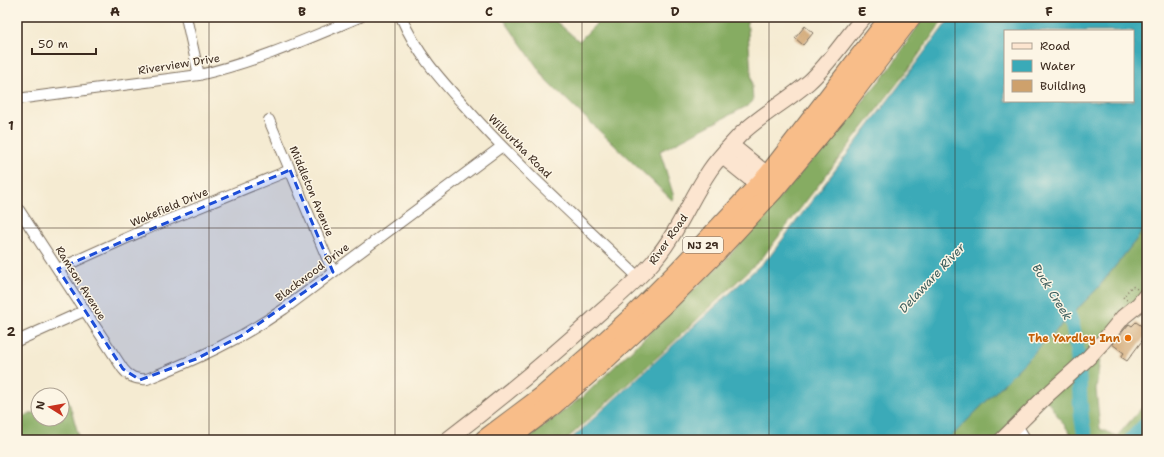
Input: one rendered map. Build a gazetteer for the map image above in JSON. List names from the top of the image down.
{
  "streets": {
    "highway": ["NJ 29"],
    "street": [
      "Riverview Drive",
      "Wilburtha Road",
      "Middleton Avenue",
      "Wakefield Drive",
      "River Road",
      "Blackwood Drive",
      "Ramson Avenue"
    ]
  },
  "crossings": [
    ["Wilburtha Road", "River Road"],
    ["Wilburtha Road", "Blackwood Drive"],
    ["Middleton Avenue", "Wakefield Drive"],
    ["Middleton Avenue", "Blackwood Drive"],
    ["Wakefield Drive", "Ramson Avenue"],
    ["Blackwood Drive", "Ramson Avenue"]
  ],
  "water": ["Delaware River", "Buck Creek"],
  "places": ["The Yardley Inn"],
  "legend": ["Road", "Water", "Building"],
  "scale_bar": "50 m",
  "north": "left",
  "grid": {
    "columns": [
      "A",
      "B",
      "C",
      "D",
      "E",
      "F"
    ],
    "rows": ["1", "2"]
  }
}
